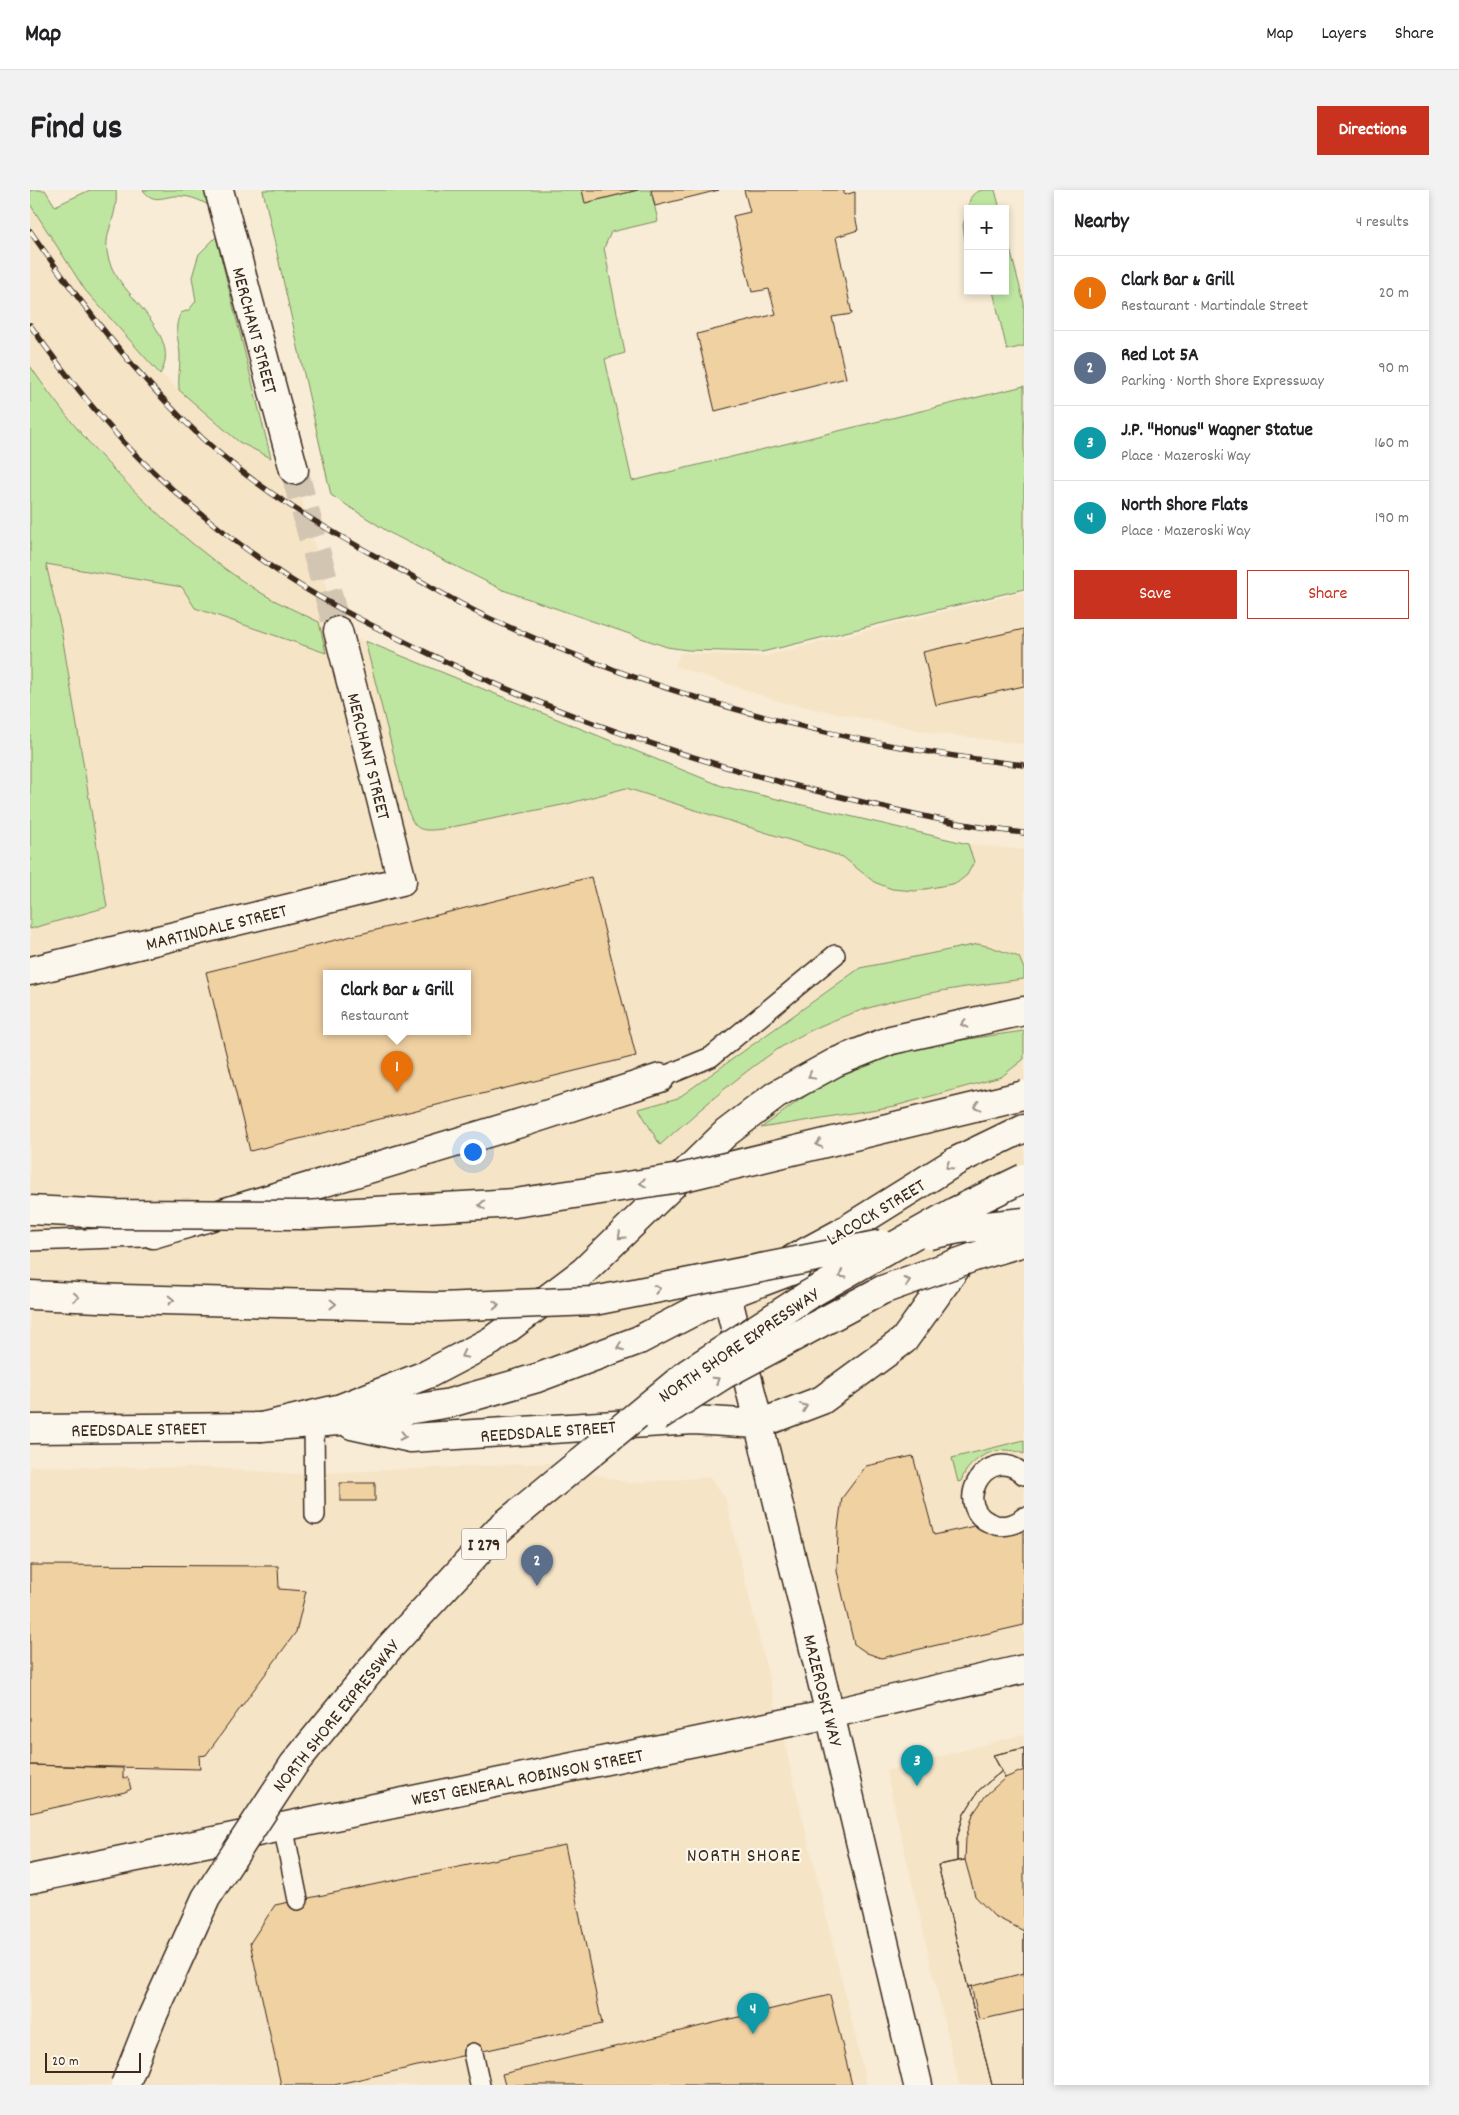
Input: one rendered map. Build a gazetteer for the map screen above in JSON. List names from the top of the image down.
{
  "streets": {
    "main road": [
      "MERCHANT STREET",
      "MARTINDALE STREET",
      "LACOCK STREET",
      "NORTH SHORE EXPRESSWAY",
      "REEDSDALE STREET",
      "I 279",
      "MAZEROSKI WAY",
      "WEST GENERAL ROBINSON STREET"
    ]
  },
  "crossings": [
    ["MERCHANT STREET", "MARTINDALE STREET"],
    ["LACOCK STREET", "REEDSDALE STREET"],
    ["LACOCK STREET", "MAZEROSKI WAY"],
    ["REEDSDALE STREET", "MAZEROSKI WAY"],
    ["MAZEROSKI WAY", "WEST GENERAL ROBINSON STREET"]
  ],
  "districts": ["NORTH SHORE"],
  "scale_bar": "20 m",
  "page": {
    "header": "Map",
    "nav": ["Map", "Layers", "Share"],
    "title": "Find us",
    "buttons": [
      "Directions",
      ["Save", "Share"]
    ],
    "heading": ["Nearby", "4 results"],
    "map_buttons": ["+", "−"],
    "list": [
      {
        "mark": "1",
        "name": "Clark Bar & Grill",
        "note": "Restaurant · Martindale Street",
        "value": "20 m"
      },
      {
        "mark": "2",
        "name": "Red Lot 5A",
        "note": "Parking · North Shore Expressway",
        "value": "90 m"
      },
      {
        "mark": "3",
        "name": "J.P. \"Honus\" Wagner Statue",
        "note": "Place · Mazeroski Way",
        "value": "160 m"
      },
      {
        "mark": "4",
        "name": "North Shore Flats",
        "note": "Place · Mazeroski Way",
        "value": "190 m"
      }
    ],
    "popup": ["Clark Bar & Grill", "Restaurant"],
    "pins": [
      "1",
      "2",
      "3",
      "4"
    ],
    "scale": "20 m"
  }
}
